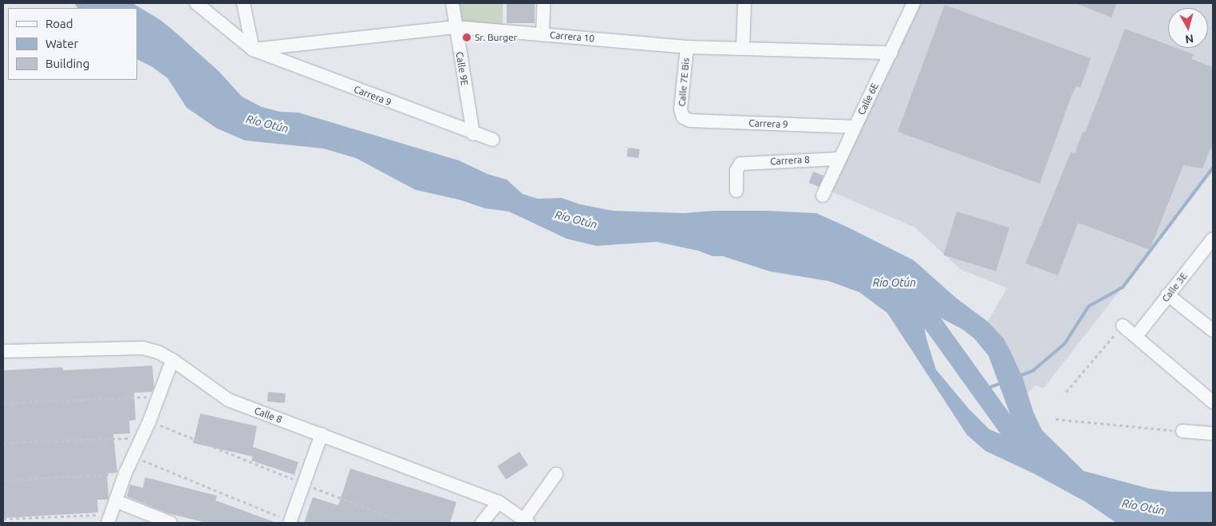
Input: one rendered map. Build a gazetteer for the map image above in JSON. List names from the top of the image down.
{
  "streets": {
    "street": [
      "Carrera 10",
      "Calle 9E",
      "Calle 7E Bis",
      "Carrera 9",
      "Calle 6E",
      "Carrera 8",
      "Calle 3E",
      "Calle 8"
    ]
  },
  "crossings": [
    ["Carrera 10", "Calle 9E"],
    ["Carrera 10", "Calle 7E Bis"],
    ["Carrera 10", "Carrera 9"],
    ["Carrera 10", "Calle 6E"],
    ["Calle 9E", "Carrera 9"],
    ["Calle 7E Bis", "Carrera 9"],
    ["Carrera 9", "Calle 6E"],
    ["Calle 6E", "Carrera 8"]
  ],
  "water": ["Río Otún"],
  "places": ["Sr. Burger"],
  "legend": ["Road", "Water", "Building"],
  "north": "bottom"
}
